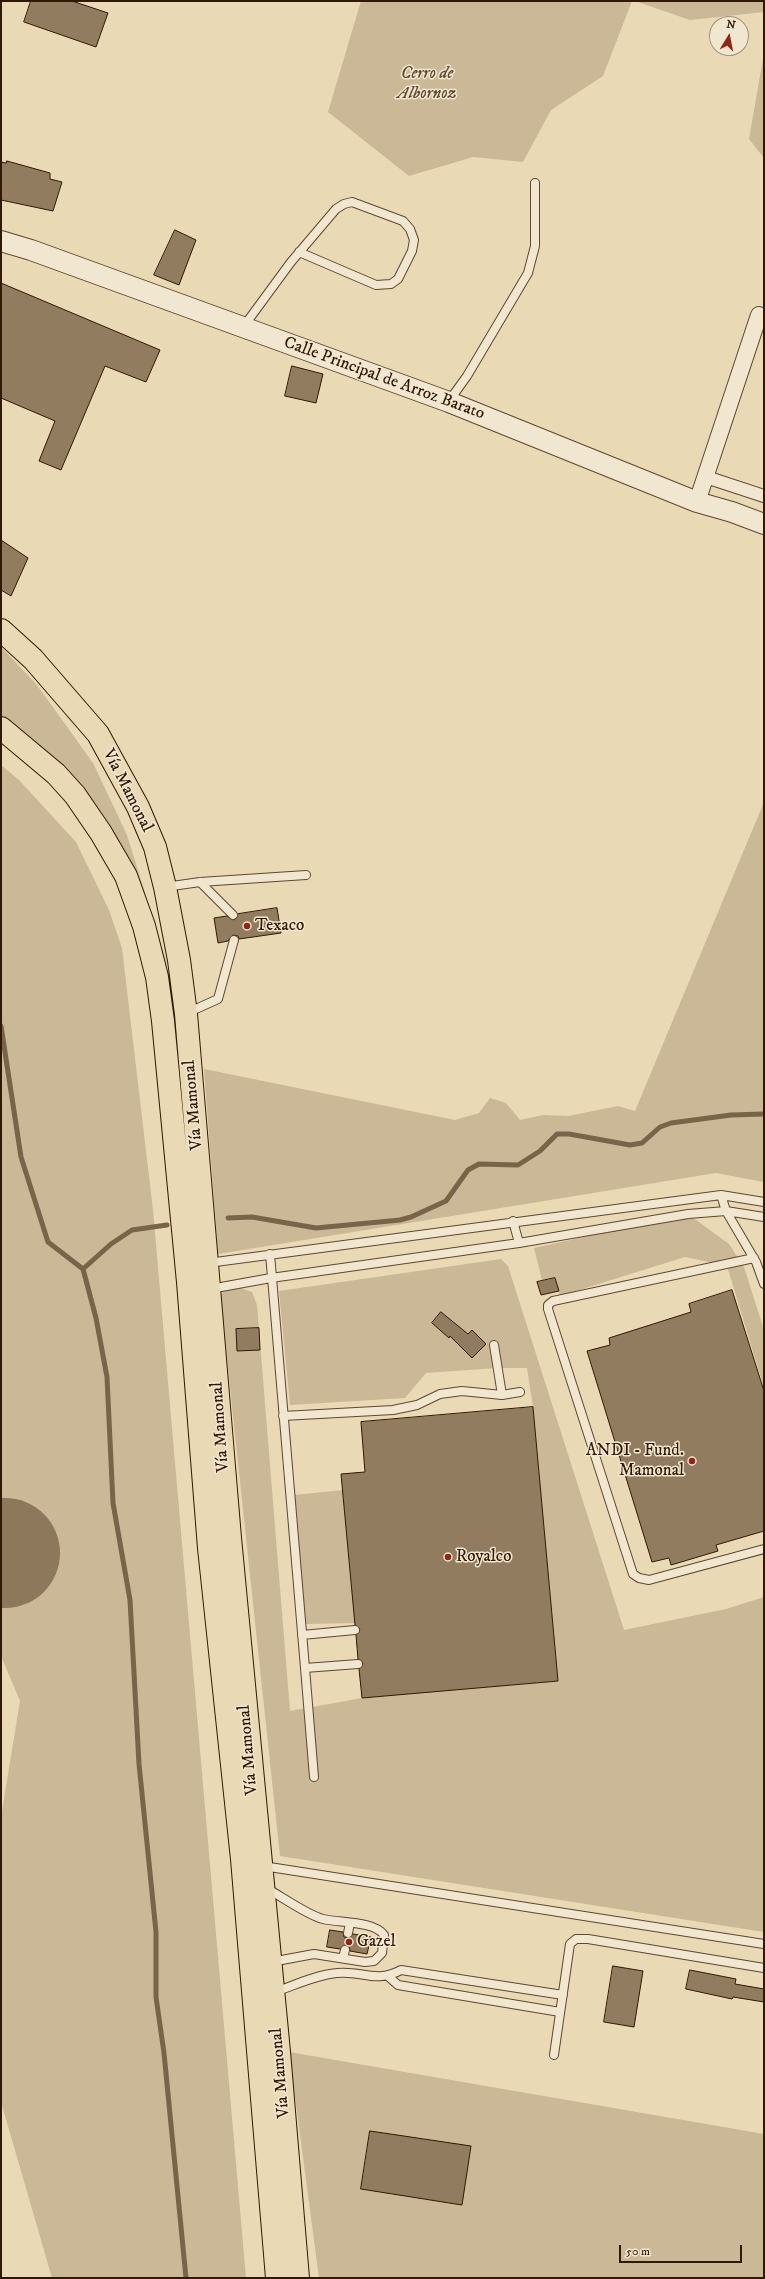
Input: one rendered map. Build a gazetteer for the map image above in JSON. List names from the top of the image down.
{
  "streets": {
    "main road": ["Vía Mamonal"],
    "street": ["Calle Principal de Arroz Barato"]
  },
  "parks": ["Cerro de Albornoz"],
  "places": [
    "Texaco",
    "ANDI - Fund. Mamonal",
    "Royalco",
    "Gazel"
  ],
  "scale_bar": "50 m",
  "north": "top"
}
